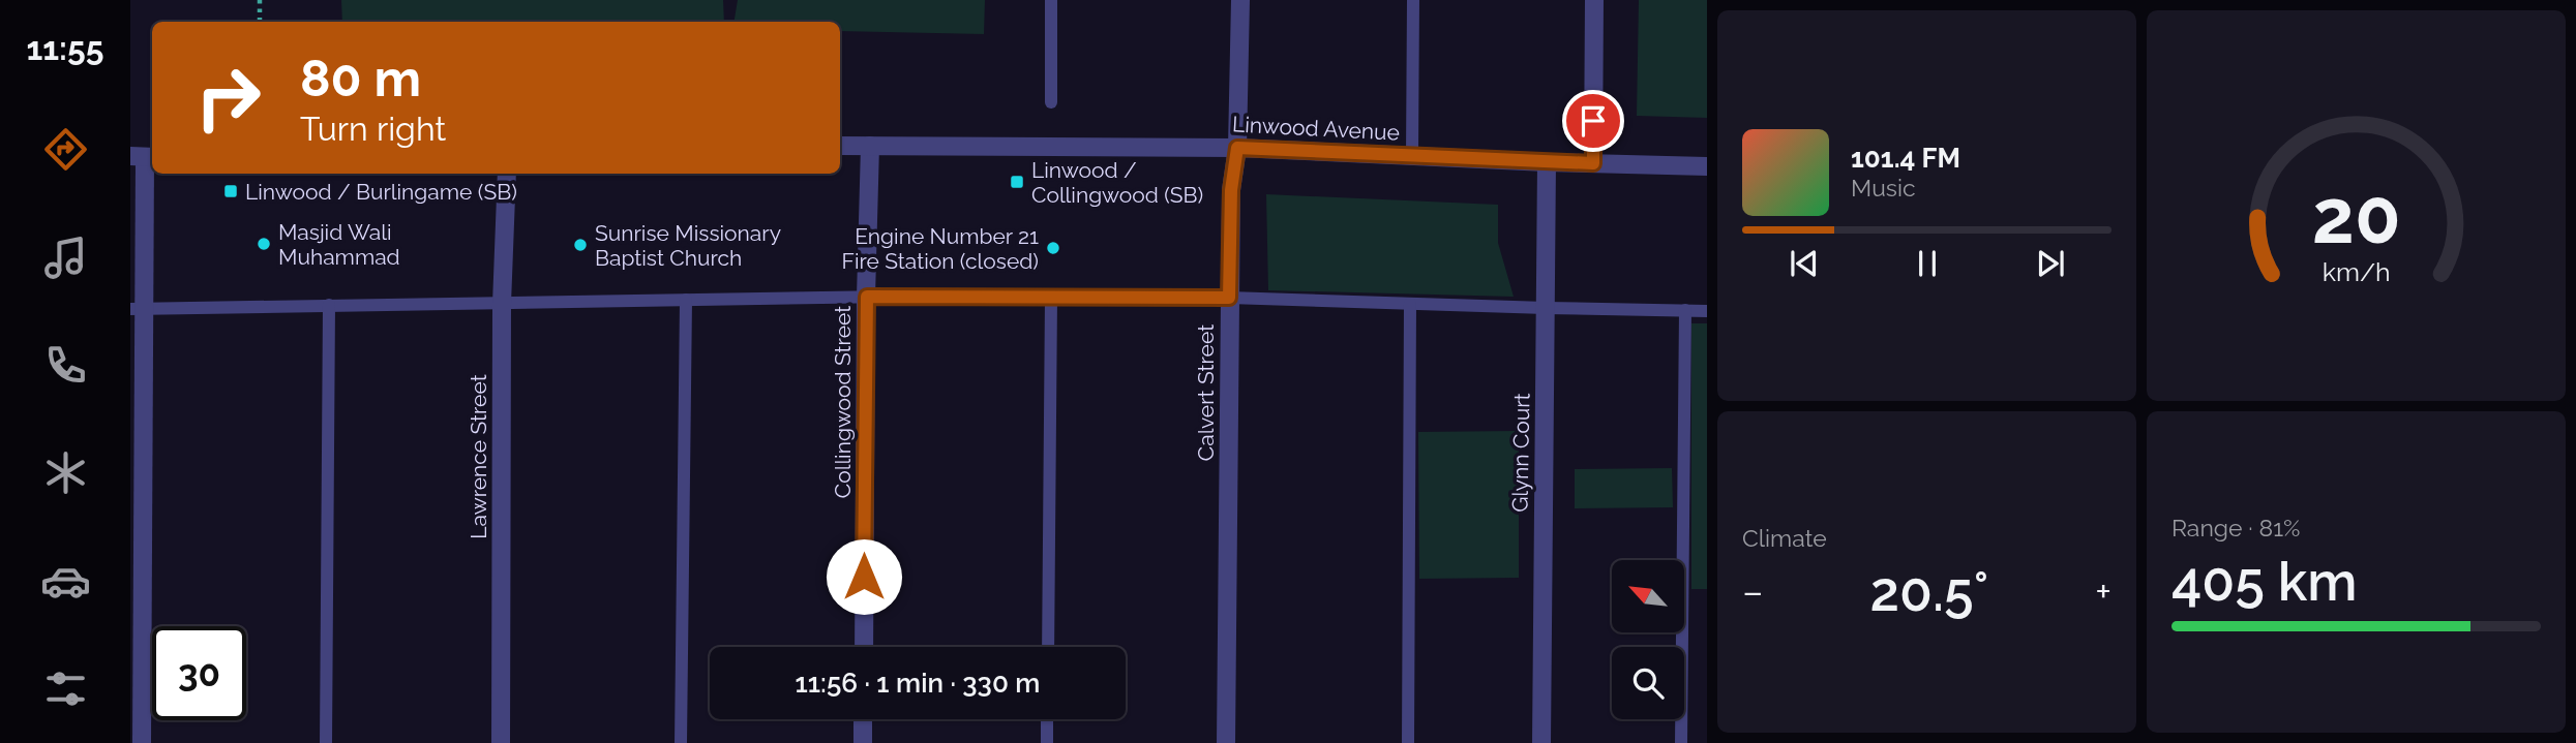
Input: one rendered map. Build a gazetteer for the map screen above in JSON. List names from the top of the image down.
{
  "streets": {
    "street": [
      "Linwood Avenue",
      "Calvert Street",
      "Collingwood Street",
      "Glynn Court",
      "Lawrence Street"
    ]
  },
  "crossings": [
    ["Linwood Avenue", "Calvert Street"],
    ["Linwood Avenue", "Collingwood Street"],
    ["Linwood Avenue", "Glynn Court"]
  ],
  "places": {
    "transit": ["Linwood / Collingwood (SB)", "Linwood / Burlingame (SB)"],
    "other": ["Masjid Wali Muhammad", "Sunrise Missionary Baptist Church", "Engine Number 21 Fire Station (closed)"]
  },
  "north": "top left",
  "page": {
    "tabs": "11:55",
    "turn": ["80 m", "Turn right"],
    "song": ["101.4 FM", "Music"],
    "tile": [
      "Climate",
      ["Range · 81%", "405 km"]
    ],
    "heat": ["−", "20.5°", "+"],
    "limit": "30",
    "trip": "11:56 · 1 min · 330 m",
    "gauge": ["20", "km/h"]
  }
}
